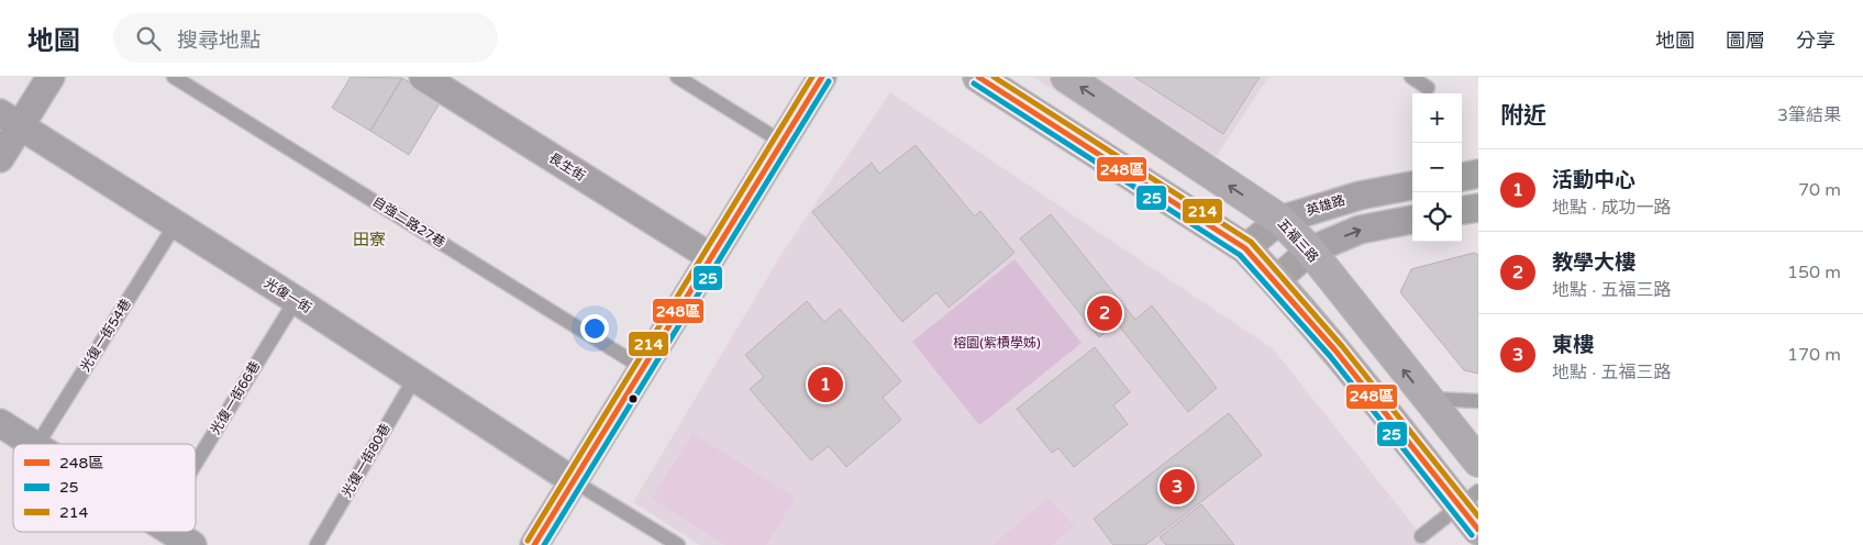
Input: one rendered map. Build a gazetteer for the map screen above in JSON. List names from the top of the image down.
{
  "streets": {
    "street": [
      "長生街",
      "英雄路",
      "五福三路",
      "光復一街"
    ],
    "lane": [
      "自強二路27巷",
      "光復一街54巷",
      "光復一街66巷",
      "光復一街80巷"
    ]
  },
  "crossings": [
    ["英雄路", "五福三路"],
    ["光復一街", "光復一街54巷"],
    ["光復一街", "光復一街66巷"],
    ["光復一街", "光復一街80巷"]
  ],
  "districts": ["田寮"],
  "parks": ["榕園(紫槓學姊)"],
  "lines": ["transit line 248區", "transit line 214", "transit line 25"],
  "legend": ["248區", "25", "214"],
  "page": {
    "header": "地圖",
    "search": "搜尋地點",
    "nav": ["地圖", "圖層", "分享"],
    "heading": ["附近", "3筆結果"],
    "map_buttons": ["+", "−"],
    "list": [
      {
        "mark": "1",
        "name": "活動中心",
        "note": "地點 · 成功一路",
        "value": "70 m"
      },
      {
        "mark": "2",
        "name": "教學大樓",
        "note": "地點 · 五福三路",
        "value": "150 m"
      },
      {
        "mark": "3",
        "name": "東樓",
        "note": "地點 · 五福三路",
        "value": "170 m"
      }
    ],
    "pins": ["2", "1", "3"]
  }
}
